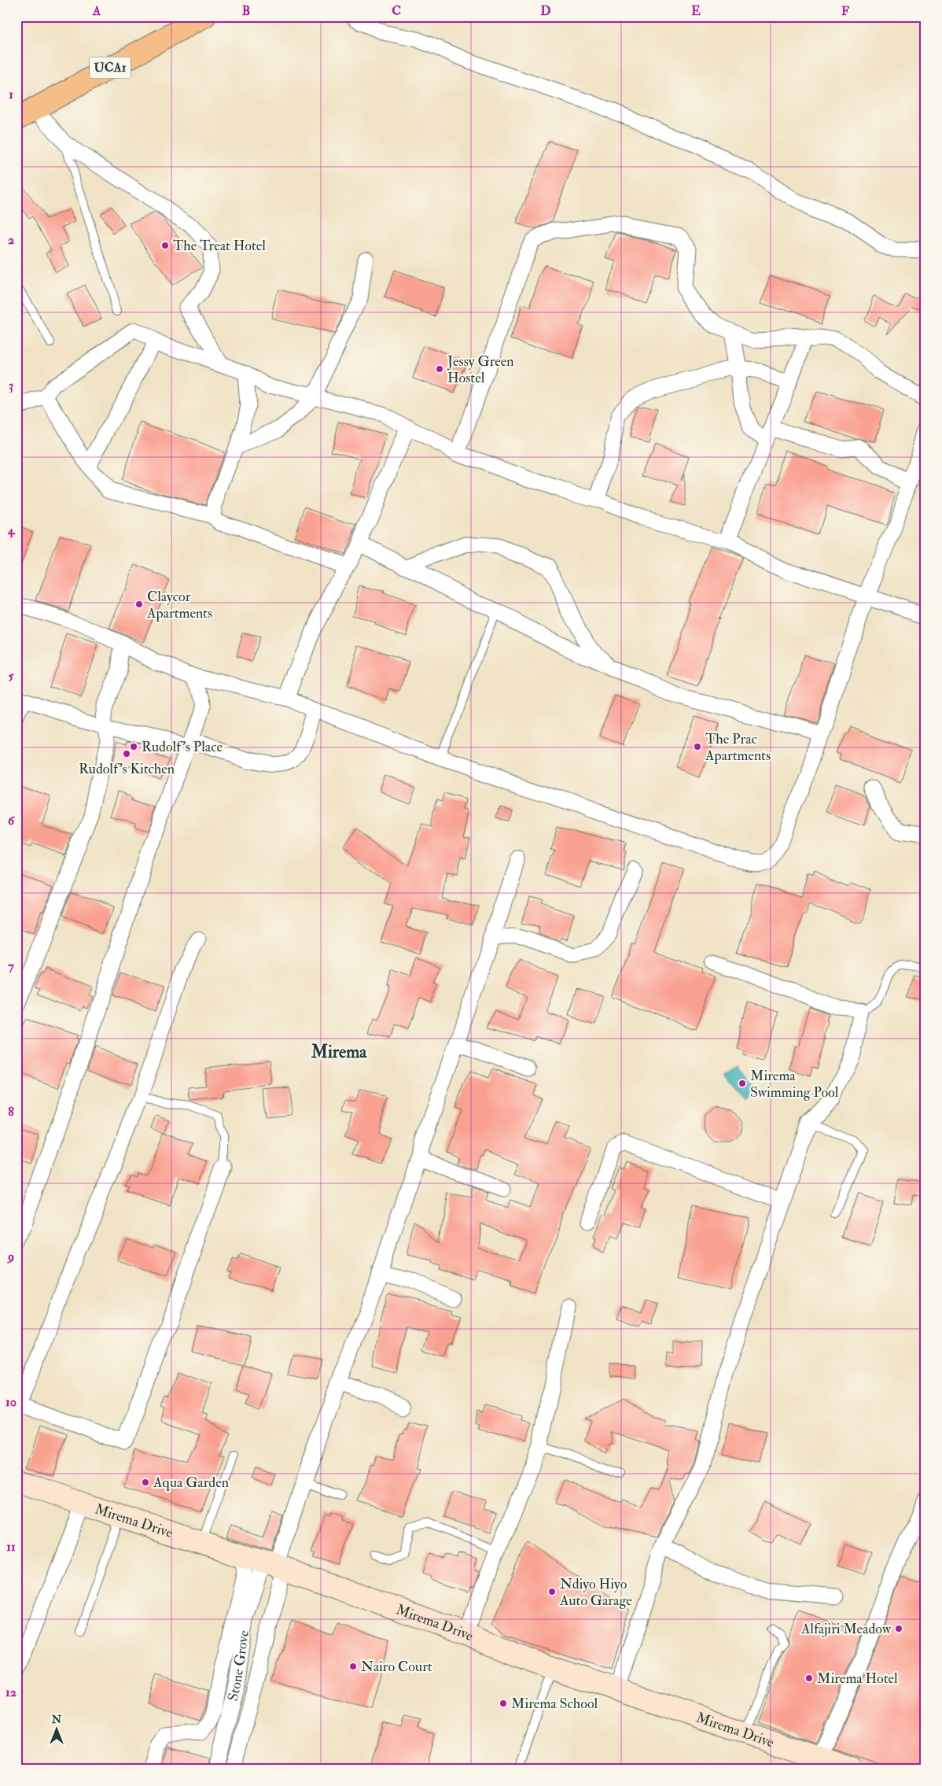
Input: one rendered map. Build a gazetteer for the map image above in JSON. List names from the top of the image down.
{
  "streets": {
    "main road": ["UCA1"],
    "street": ["Mirema Drive", "Stone Grove"]
  },
  "crossings": [
    ["Mirema Drive", "Stone Grove"]
  ],
  "districts": ["Mirema"],
  "places": [
    "The Treat Hotel",
    "Jessy Green Hostel",
    "Claycor Apartments",
    "Rudolf's Place",
    "The Prac Apartments",
    "Rudolf's Kitchen",
    "Mirema Swimming Pool",
    "Aqua Garden",
    "Ndiyo Hiyo Auto Garage",
    "Alfajiri Meadow",
    "Nairo Court",
    "Mirema Hotel",
    "Mirema School"
  ],
  "north": "top",
  "grid": {
    "columns": [
      "A",
      "B",
      "C",
      "D",
      "E",
      "F"
    ],
    "rows": [
      "1",
      "2",
      "3",
      "4",
      "5",
      "6",
      "7",
      "8",
      "9",
      "10",
      "11",
      "12"
    ]
  }
}
